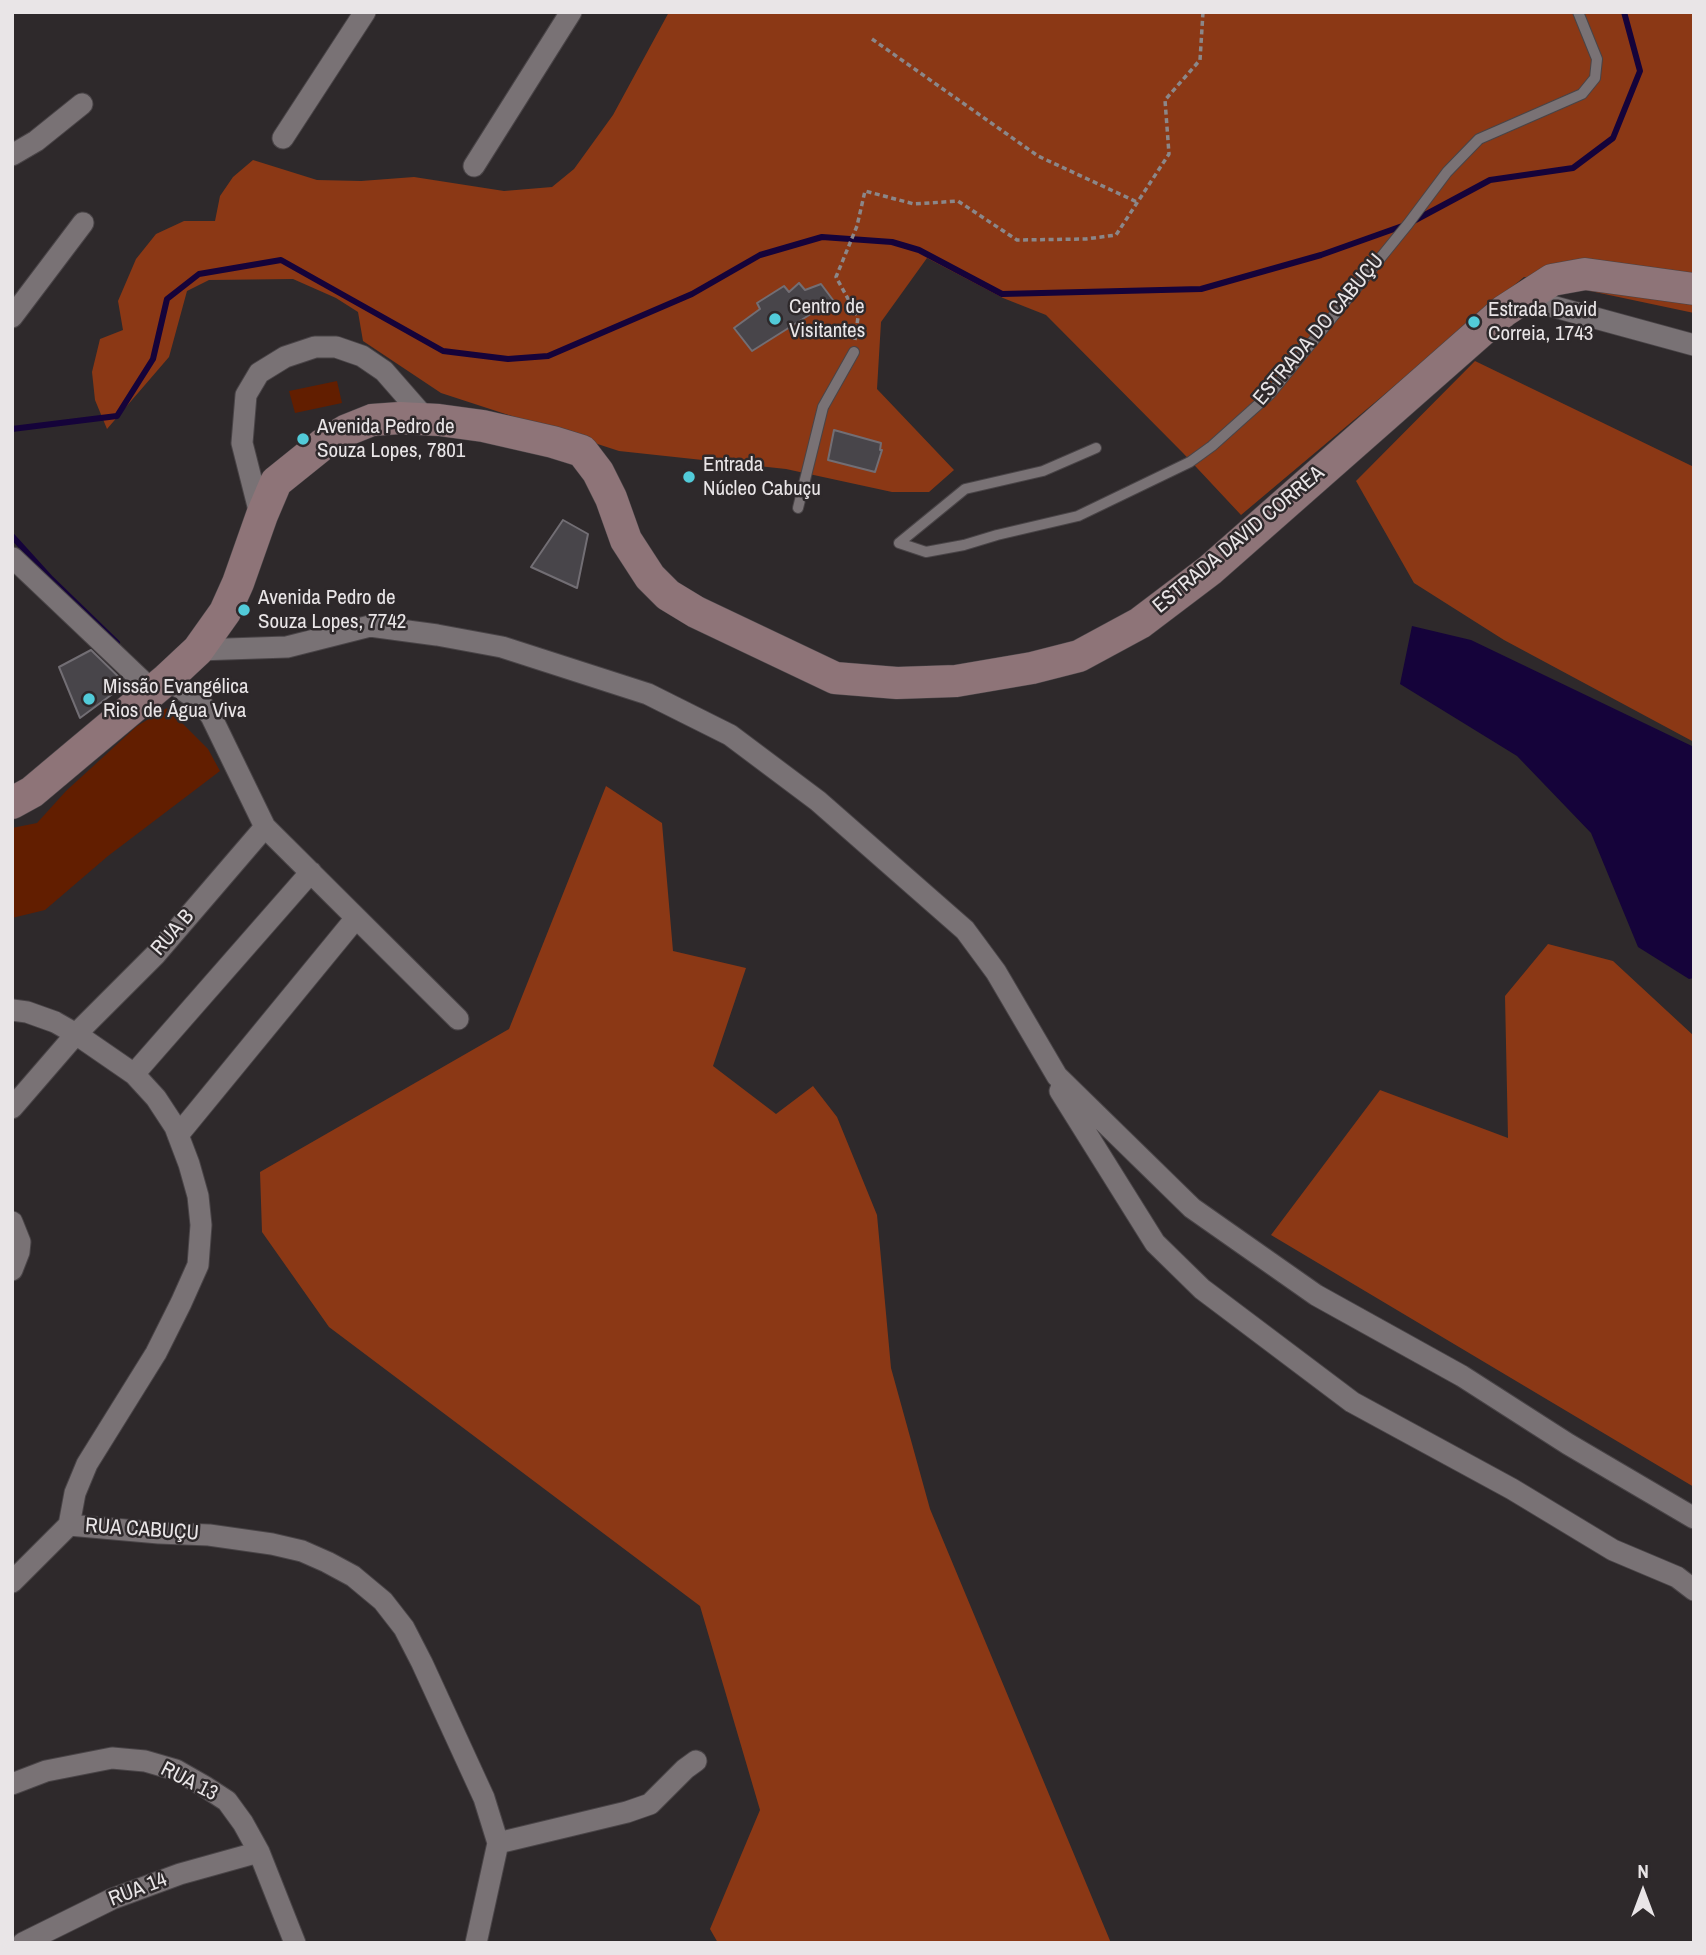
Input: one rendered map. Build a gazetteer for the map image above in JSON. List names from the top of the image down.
{
  "streets": {
    "main road": ["ESTRADA DAVID CORREA"],
    "street": [
      "RUA B",
      "RUA CABUÇU",
      "RUA 13",
      "RUA 14"
    ],
    "lane": ["ESTRADA DO CABUÇU"]
  },
  "crossings": [
    ["RUA B", "RUA CABUÇU"],
    ["RUA 13", "RUA 14"]
  ],
  "places": [
    "Centro de Visitantes",
    "Estrada David Correia, 1743",
    "Avenida Pedro de Souza Lopes, 7801",
    "Entrada Núcleo Cabuçu",
    "Avenida Pedro de Souza Lopes, 7742",
    "Missão Evangélica Rios de Água Viva"
  ],
  "north": "top"
}
